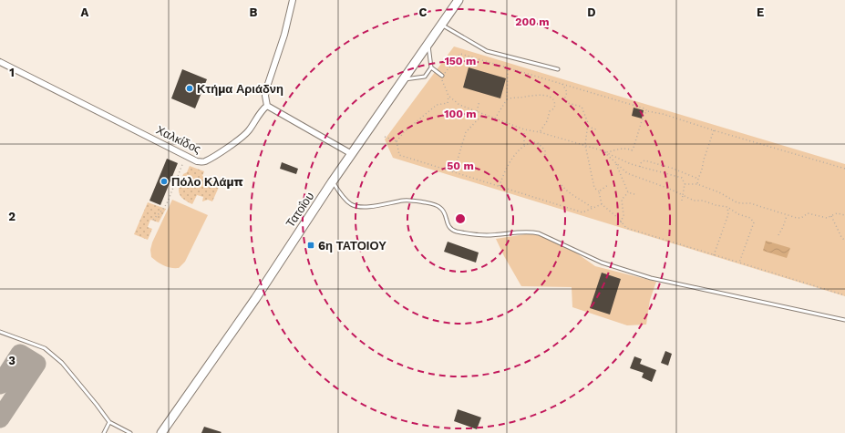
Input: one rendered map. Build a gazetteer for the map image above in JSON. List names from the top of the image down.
{
  "streets": {
    "street": ["Χαλκίδος", "Τατοΐου"]
  },
  "places": {
    "other": ["Κτήμα Αριάδνη", "Πόλο Κλάμπ"],
    "transit": ["6η ΤΑΤΟΙΟΥ"]
  },
  "grid": {
    "columns": [
      "A",
      "B",
      "C",
      "D",
      "E"
    ],
    "rows": ["1", "2", "3"]
  },
  "rings": [
    "200 m",
    "150 m",
    "100 m",
    "50 m"
  ]
}
